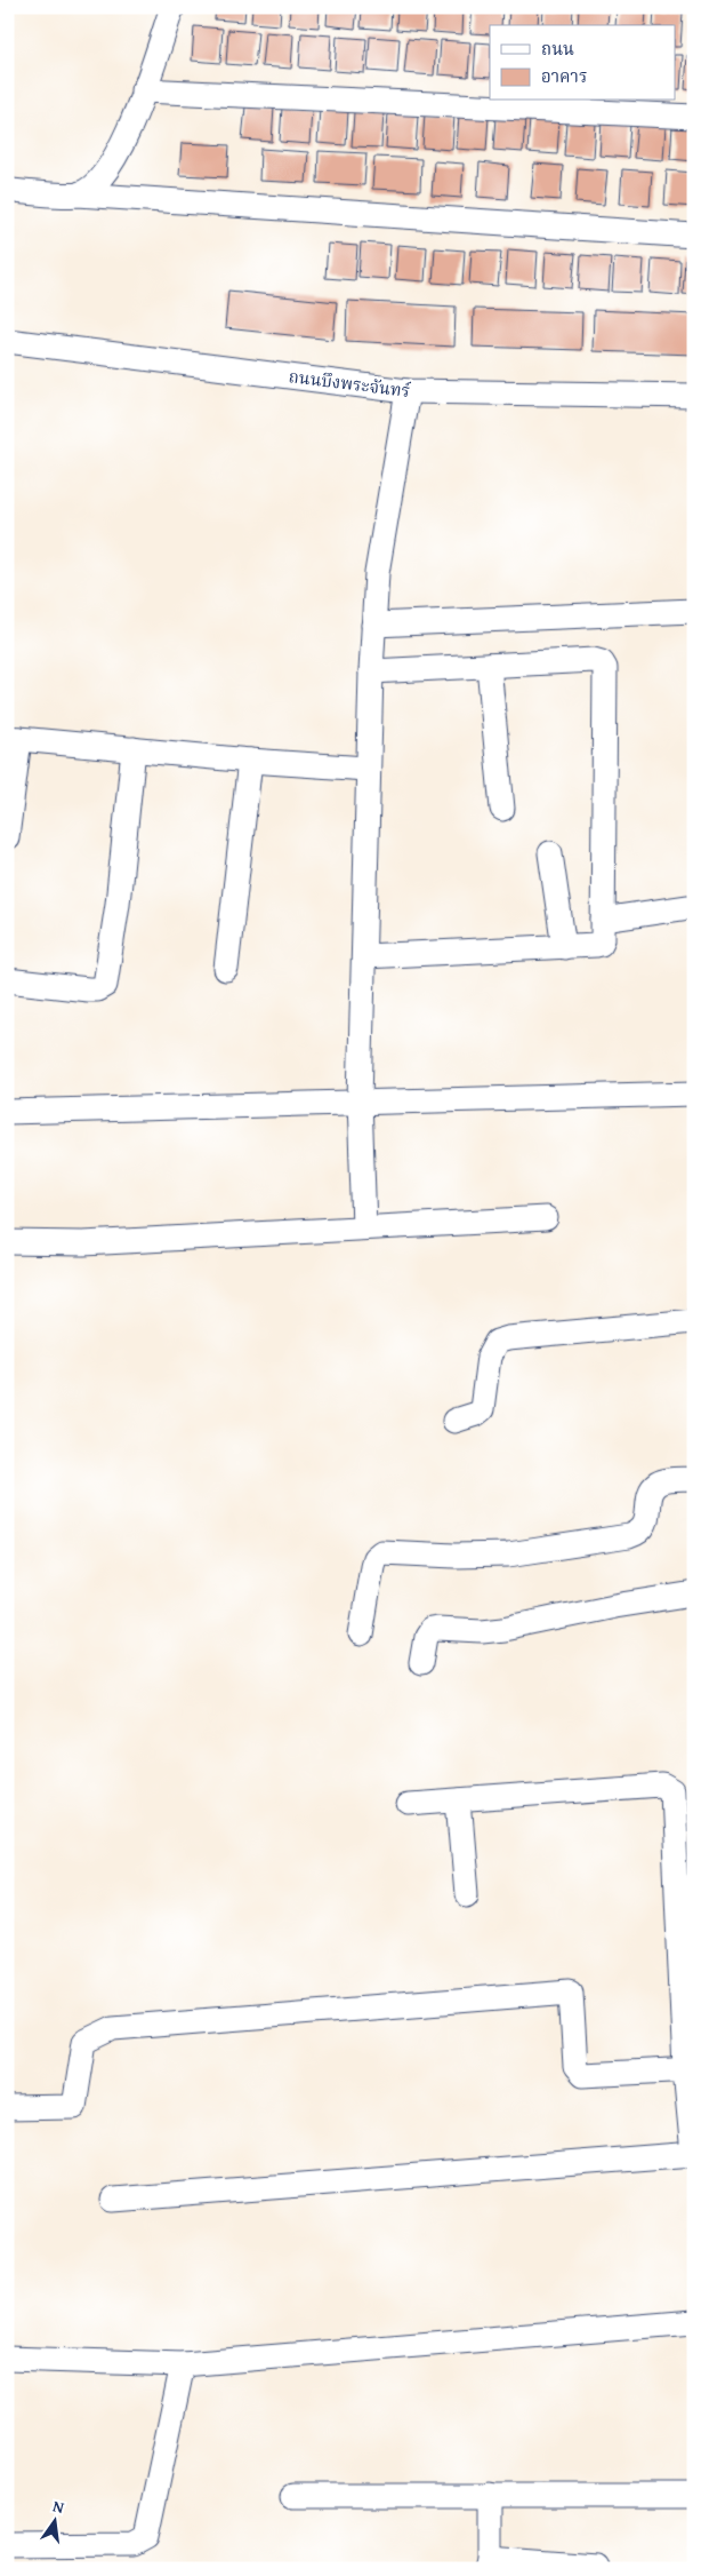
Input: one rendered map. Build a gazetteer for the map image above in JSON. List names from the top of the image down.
{
  "streets": {
    "street": ["ถนนบึงพระจันทร์"]
  },
  "legend": ["ถนน", "อาคาร"],
  "north": "top"
}
